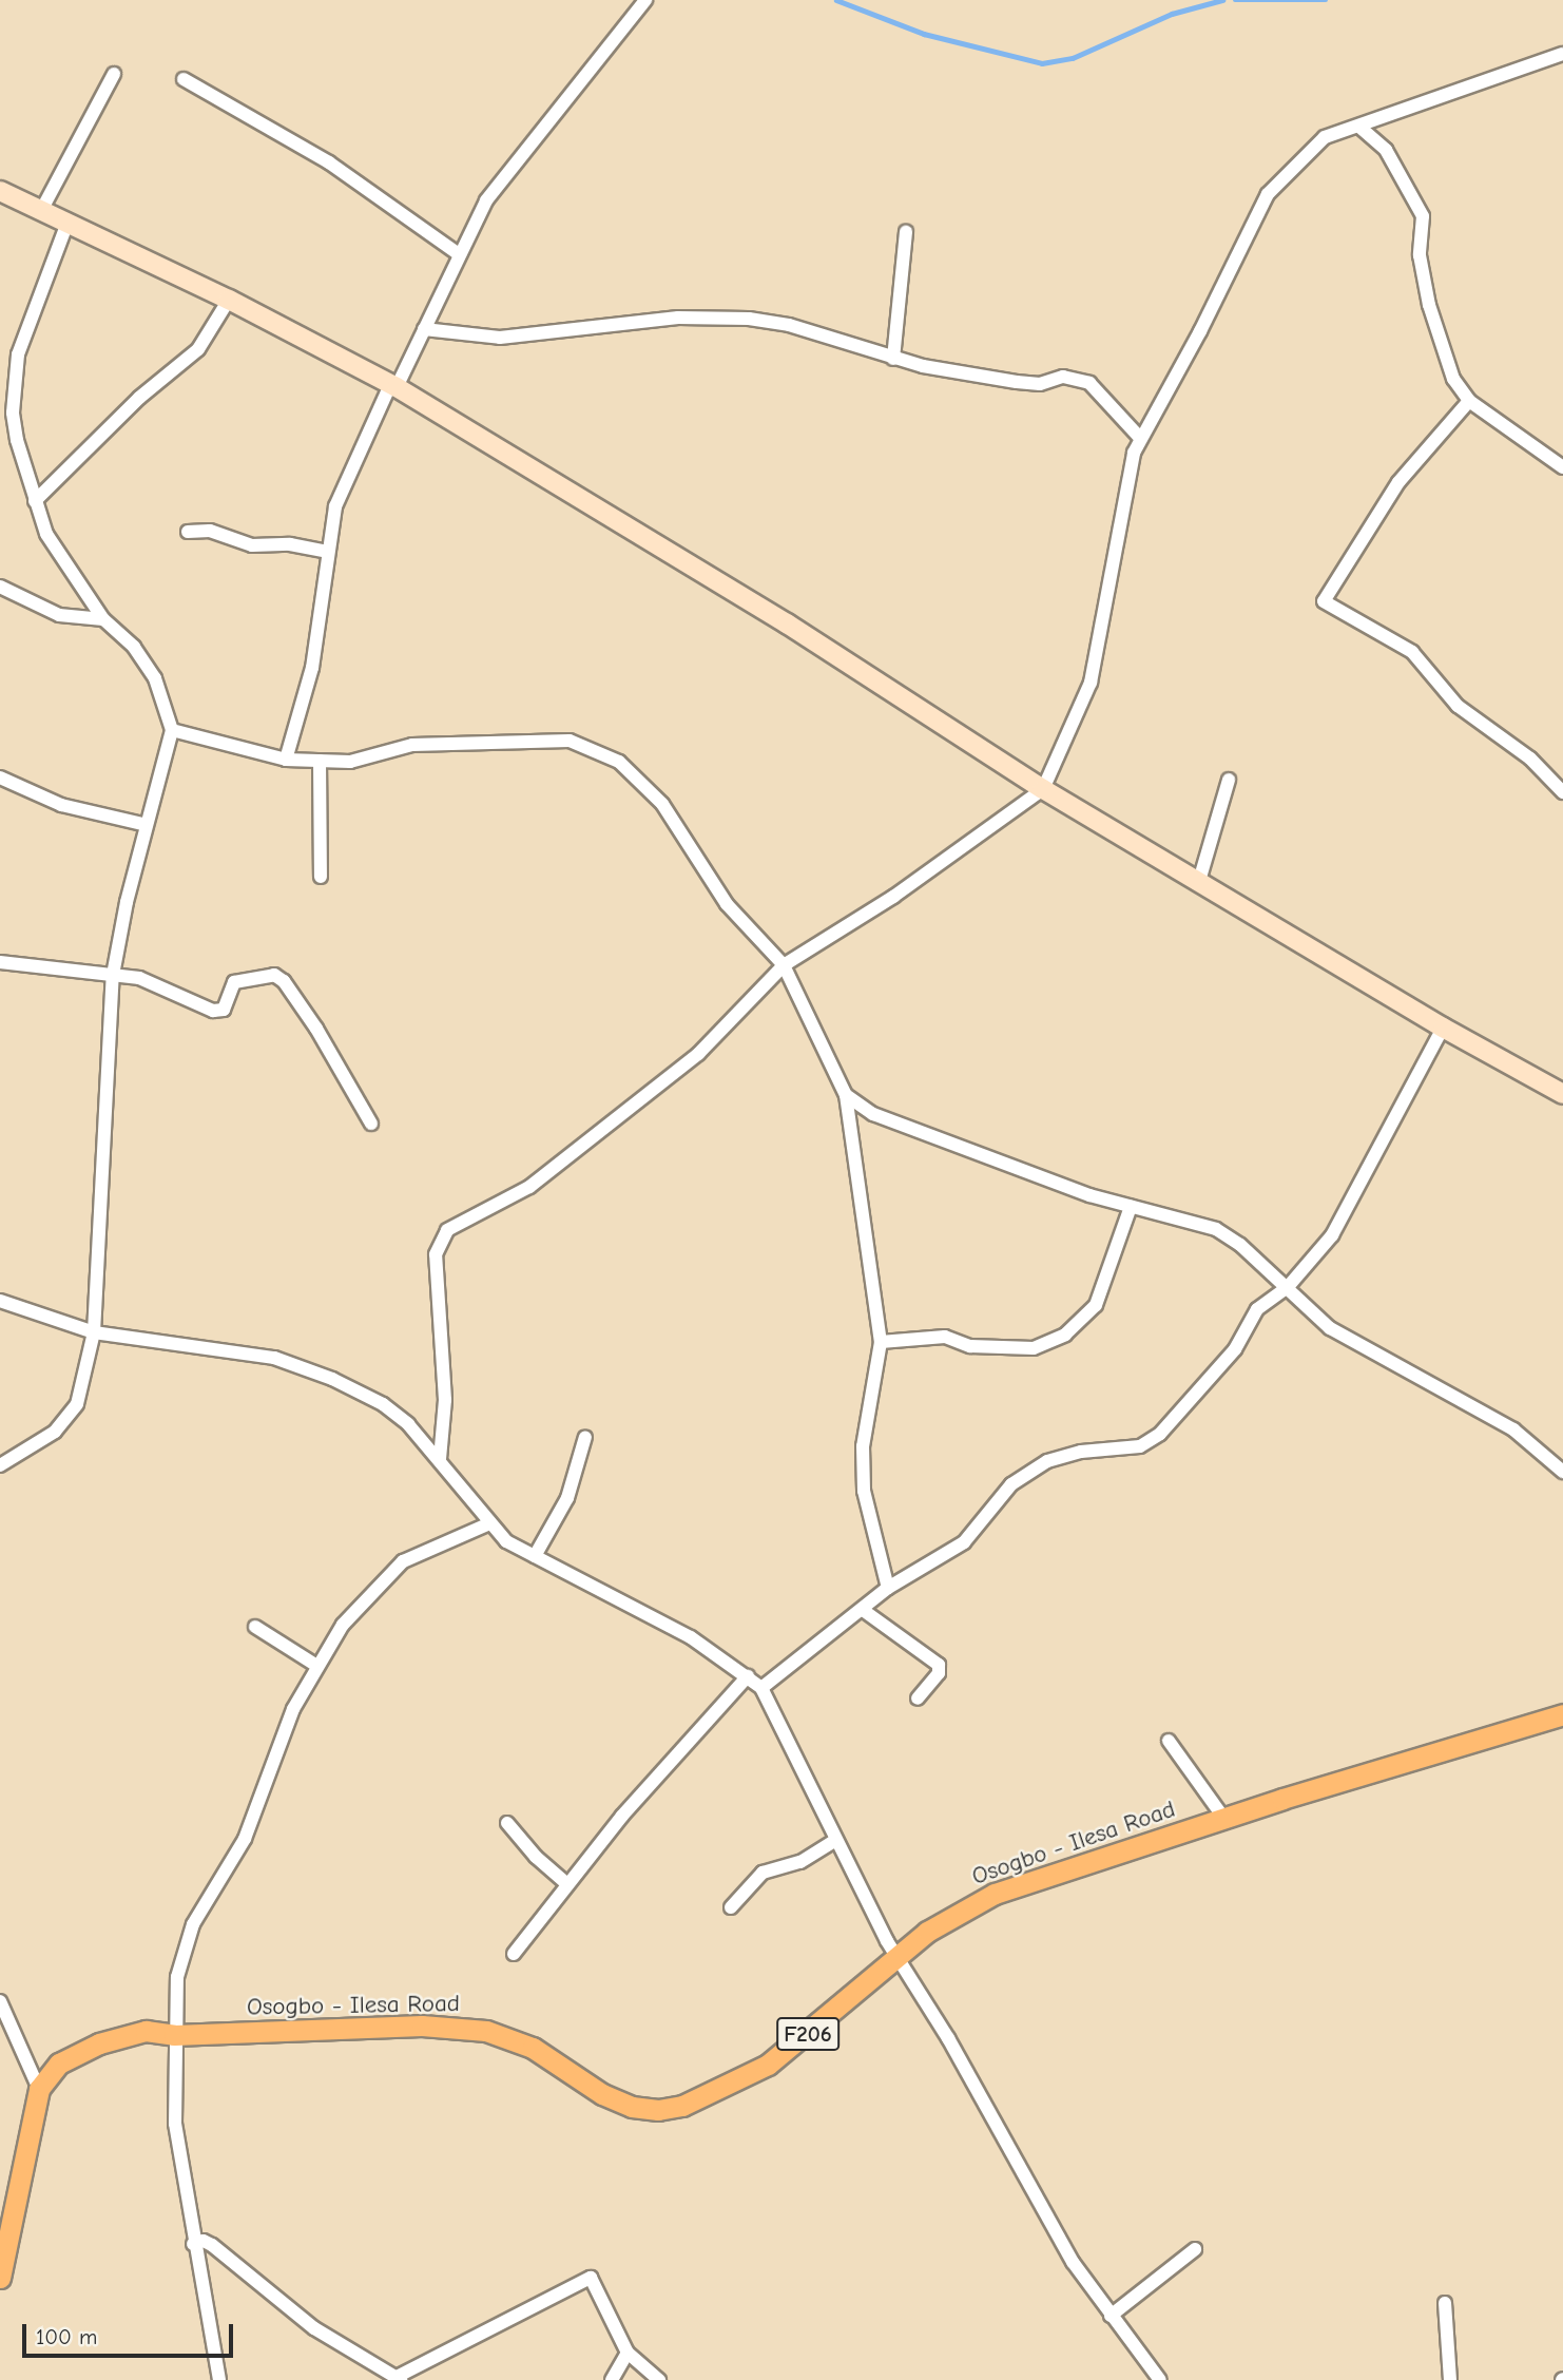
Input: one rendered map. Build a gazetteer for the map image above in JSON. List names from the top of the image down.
{
  "streets": {
    "main road": ["Osogbo - Ilesa Road", "F206"]
  },
  "scale_bar": "100 m"
}
